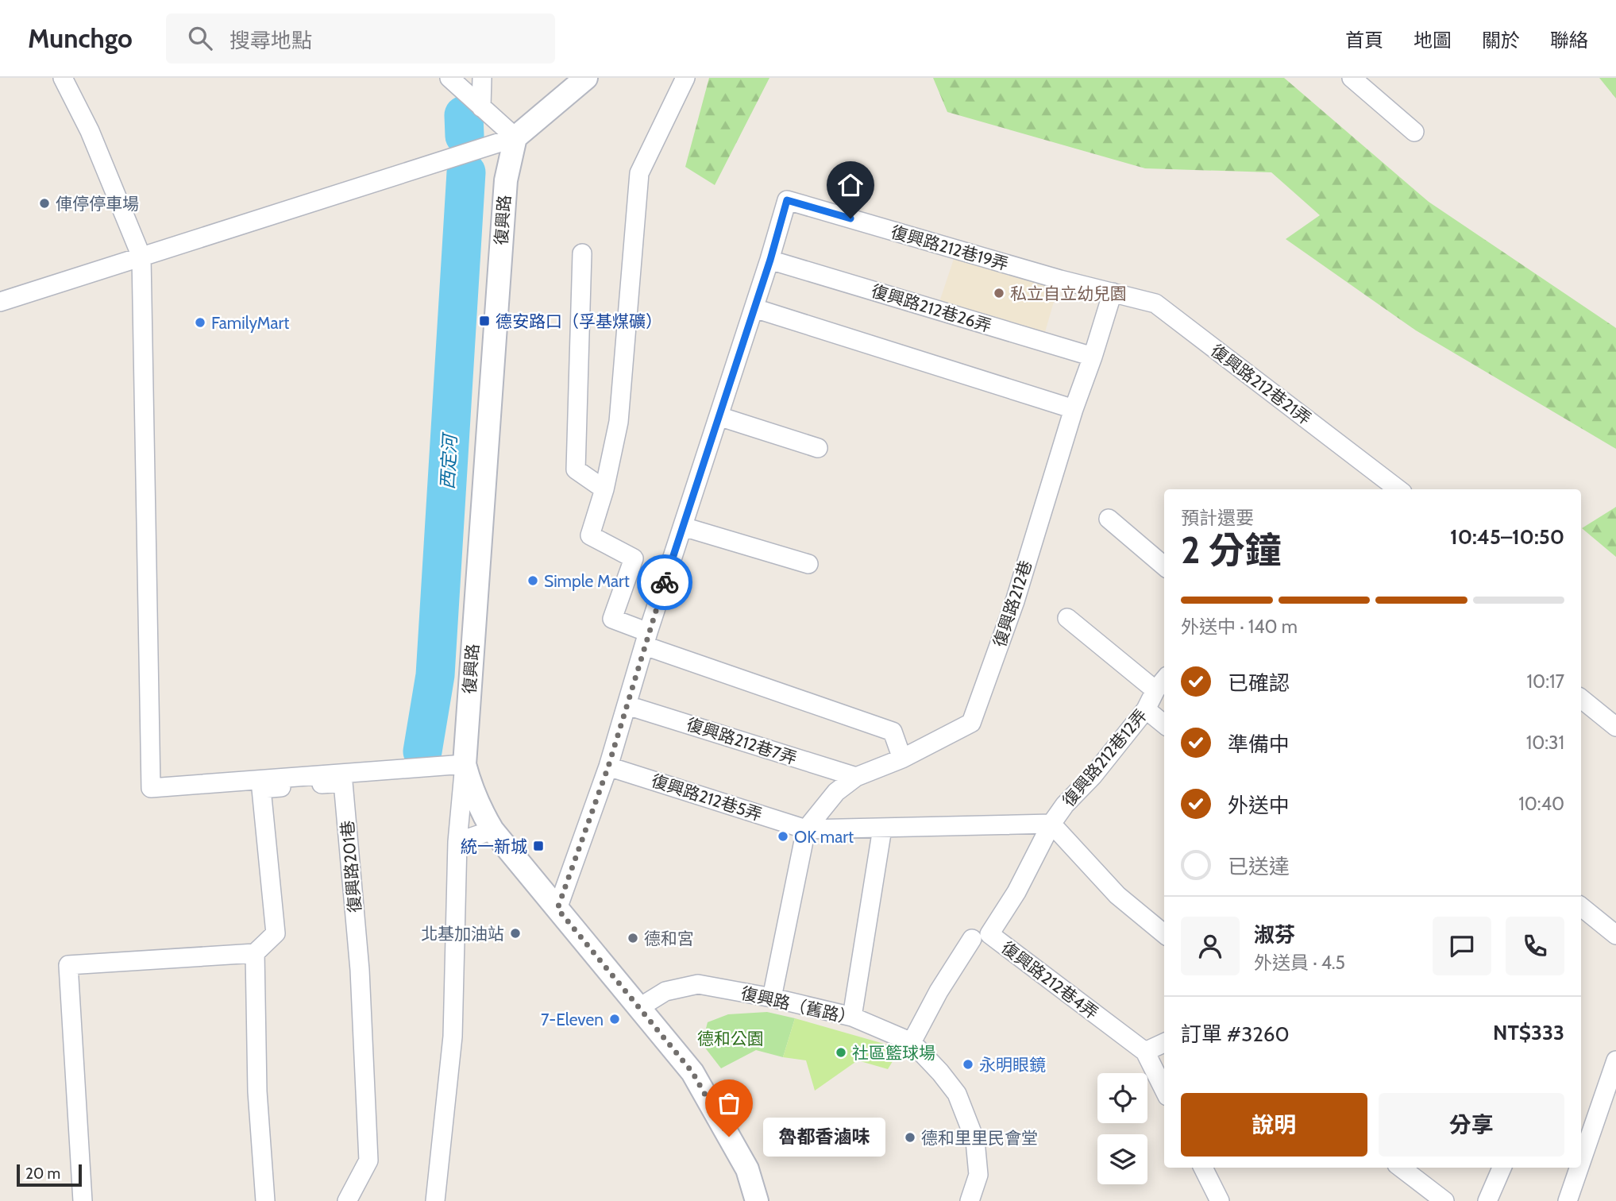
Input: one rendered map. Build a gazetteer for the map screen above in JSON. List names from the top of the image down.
{
  "streets": {
    "street": [
      "復興路",
      "復興路212巷19弄",
      "復興路212巷26弄",
      "復興路212巷21弄",
      "復興路212巷",
      "復興路212巷7弄",
      "復興路212巷12弄",
      "復興路212巷5弄",
      "復興路201巷",
      "復興路212巷4弄",
      "復興路（舊路）"
    ]
  },
  "crossings": [
    ["復興路", "復興路（舊路）"],
    ["復興路212巷19弄", "復興路212巷26弄"],
    ["復興路212巷19弄", "復興路212巷21弄"],
    ["復興路212巷19弄", "復興路212巷"],
    ["復興路212巷26弄", "復興路212巷"],
    ["復興路212巷21弄", "復興路212巷"],
    ["復興路212巷", "復興路212巷7弄"],
    ["復興路212巷", "復興路212巷5弄"],
    ["復興路212巷", "復興路（舊路）"],
    ["復興路212巷12弄", "復興路212巷4弄"]
  ],
  "water": ["西定河"],
  "parks": ["德和公園"],
  "places": {
    "other": [
      "俥停停車場",
      "私立自立幼兒園",
      "FamilyMart",
      "Simple Mart",
      "OK mart",
      "北基加油站",
      "德和宮",
      "7-Eleven",
      "社區籃球場",
      "永明眼鏡",
      "魯都香滷味",
      "德和里里民會堂"
    ],
    "transit": ["德安路口（孚基煤礦）", "統一新城"]
  },
  "scale_bar": "20 m",
  "page": {
    "header": "Munchgo",
    "search": "搜尋地點",
    "nav": [
      "首頁",
      "地圖",
      "關於",
      "聯絡"
    ],
    "heading": ["2 分鐘", "預計還要", "10:45–10:50"],
    "panel": [
      "淑芬",
      "外送員 · 4.5",
      "訂單 #3260",
      "NT$333"
    ],
    "bar": "外送中 · 140 m",
    "list": [
      ["已確認", "10:17"],
      ["準備中", "10:31"],
      ["外送中", "10:40"],
      "已送達"
    ],
    "buttons": ["說明", "分享"],
    "bubble": "魯都香滷味",
    "scale": "20 m"
  }
}
